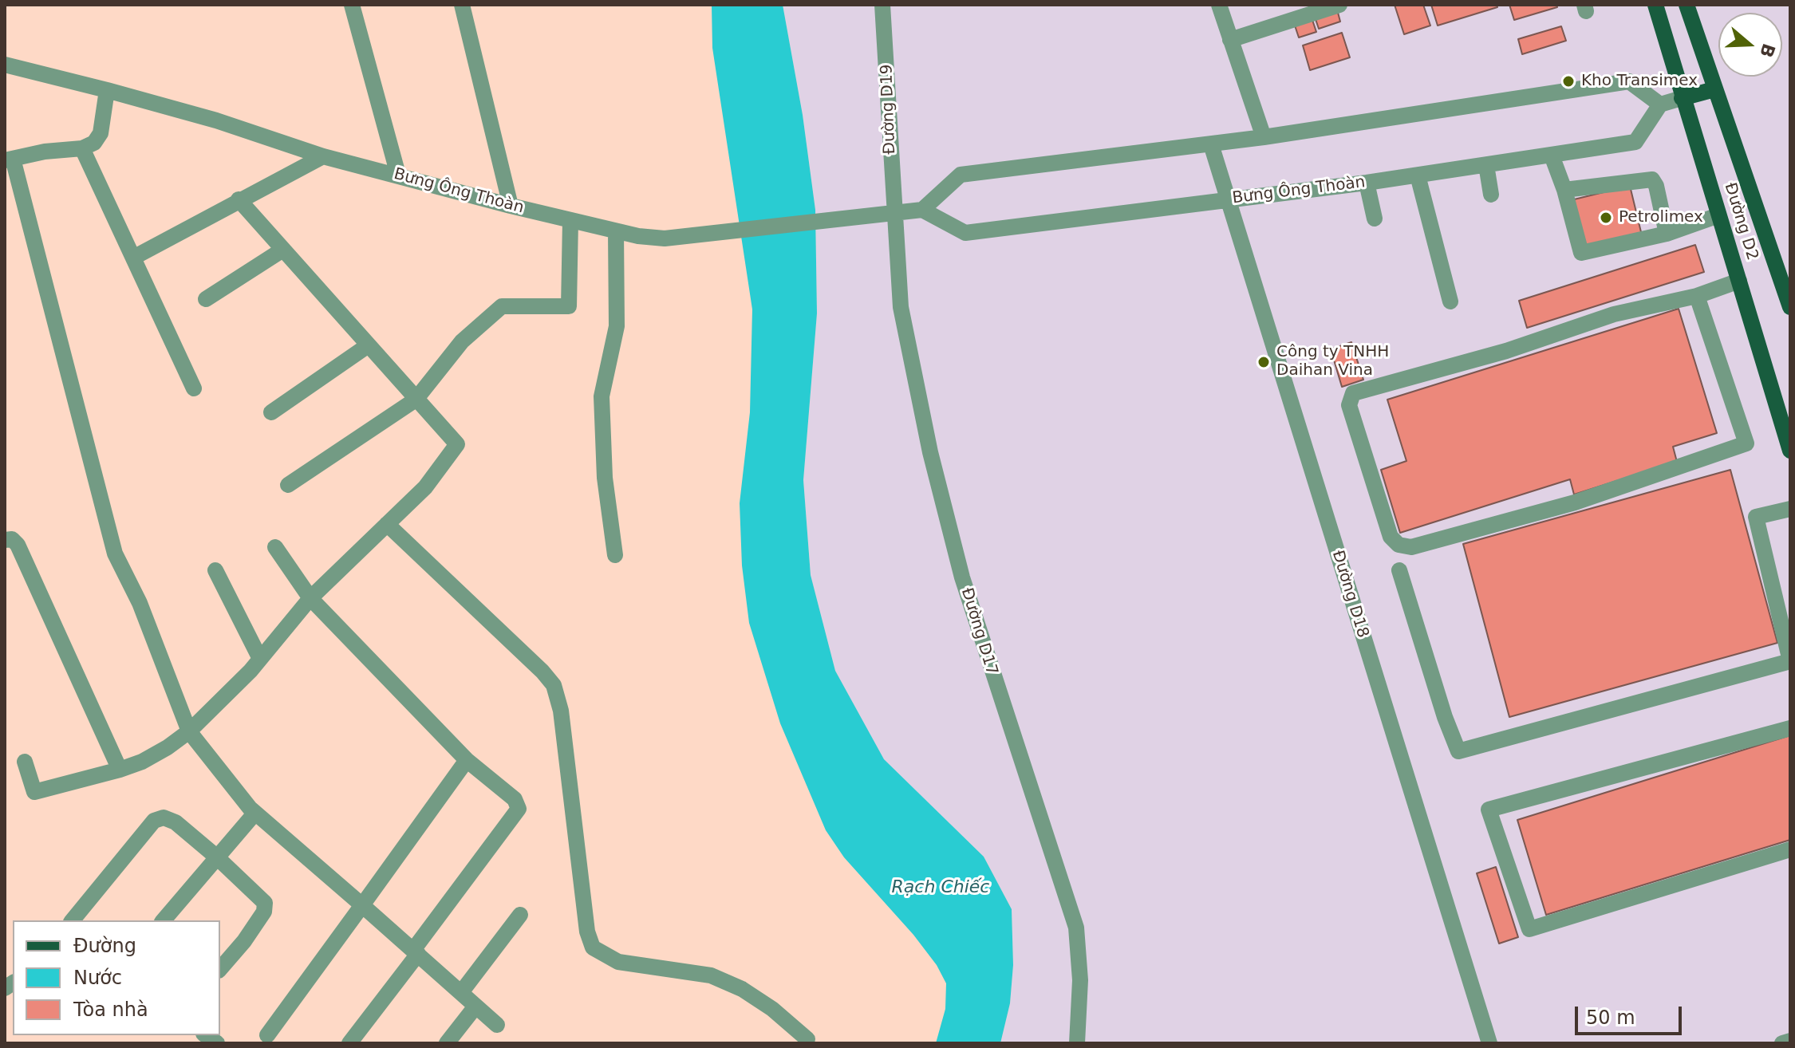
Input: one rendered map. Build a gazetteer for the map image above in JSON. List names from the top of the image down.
{
  "streets": {
    "main road": ["Đường D2"],
    "street": [
      "Đường D19",
      "Bưng Ông Thoàn",
      "Đường D18",
      "Đường D17"
    ]
  },
  "crossings": [
    ["Đường D19", "Bưng Ông Thoàn"],
    ["Đường D19", "Đường D17"],
    ["Bưng Ông Thoàn", "Đường D18"],
    ["Bưng Ông Thoàn", "Đường D17"]
  ],
  "water": ["Rạch Chiếc"],
  "places": ["Kho Transimex", "Petrolimex", "Công ty TNHH Daihan Vina"],
  "legend": ["Đường", "Nước", "Tòa nhà"],
  "scale_bar": "50 m",
  "north": "right"
}
